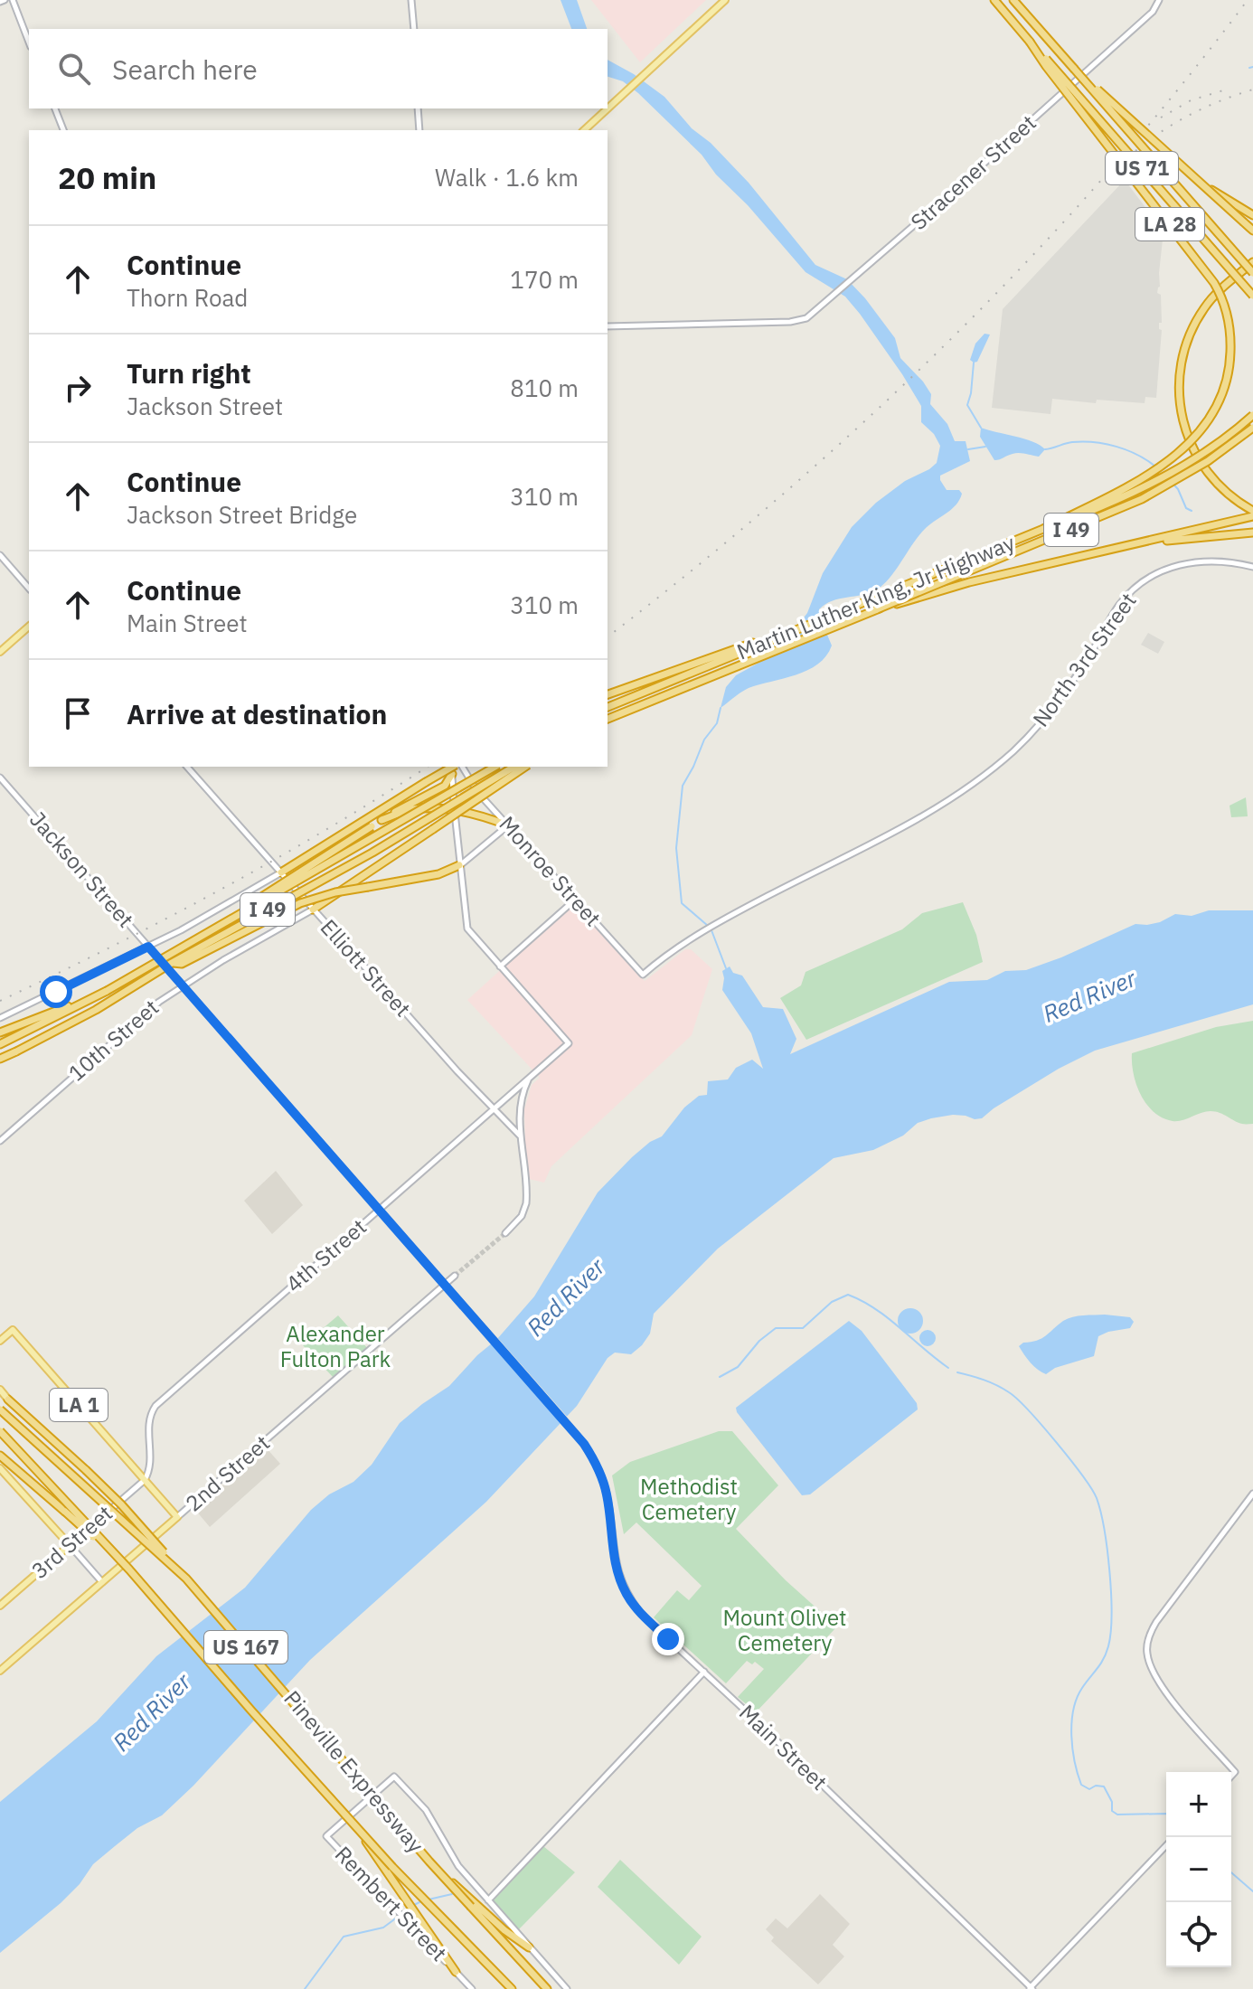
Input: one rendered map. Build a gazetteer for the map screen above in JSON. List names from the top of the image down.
{
  "streets": {
    "highway": [
      "US 71",
      "LA 28",
      "I 49",
      "Martin Luther King, Jr Highway",
      "US 167",
      "Pineville Expressway"
    ],
    "main road": [
      "Stracener Street",
      "North 3rd Street",
      "Jackson Street",
      "Monroe Street",
      "Elliott Street",
      "10th Street",
      "4th Street",
      "LA 1",
      "2nd Street",
      "3rd Street",
      "Main Street",
      "Rembert Street"
    ]
  },
  "crossings": [
    ["US 71", "LA 28"],
    ["LA 28", "Martin Luther King, Jr Highway"],
    ["North 3rd Street", "Monroe Street"],
    ["Jackson Street", "10th Street"],
    ["Jackson Street", "4th Street"],
    ["Jackson Street", "2nd Street"],
    ["Jackson Street", "Main Street"],
    ["Elliott Street", "10th Street"],
    ["Elliott Street", "4th Street"],
    ["4th Street", "LA 1"],
    ["4th Street", "3rd Street"],
    ["LA 1", "2nd Street"],
    ["LA 1", "3rd Street"]
  ],
  "water": ["Red River"],
  "parks": ["Alexander Fulton Park", "Methodist Cemetery", "Mount Olivet Cemetery"],
  "page": {
    "search": "Search here",
    "heading": ["20 min", "Walk · 1.6 km"],
    "list": [
      ["Continue", "Thorn Road", "170 m"],
      ["Turn right", "Jackson Street", "810 m"],
      ["Continue", "Jackson Street Bridge", "310 m"],
      ["Continue", "Main Street", "310 m"],
      "Arrive at destination"
    ],
    "map_buttons": ["+", "−"]
  }
}
